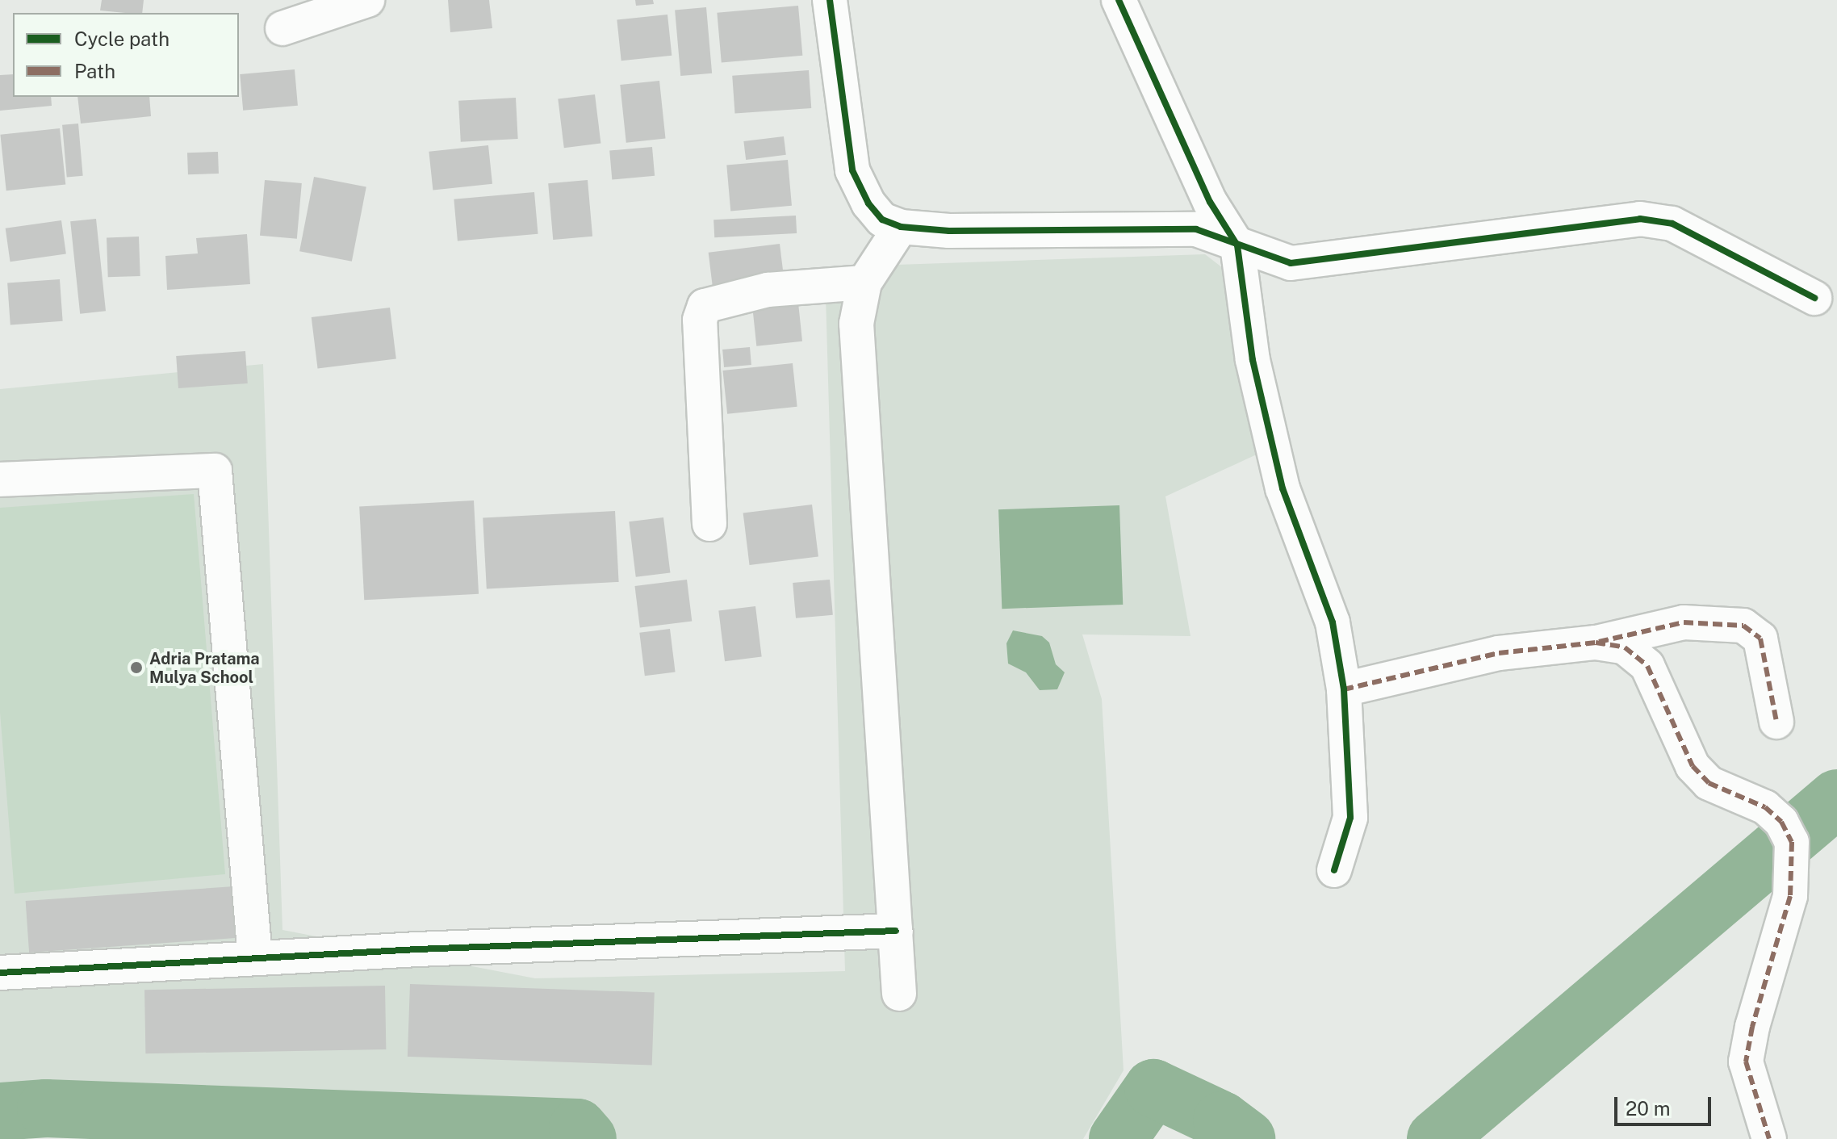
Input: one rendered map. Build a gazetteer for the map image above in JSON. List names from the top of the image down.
{
  "places": ["Adria Pratama Mulya School"],
  "legend": ["Cycle path", "Path"],
  "scale_bar": "20 m"
}
